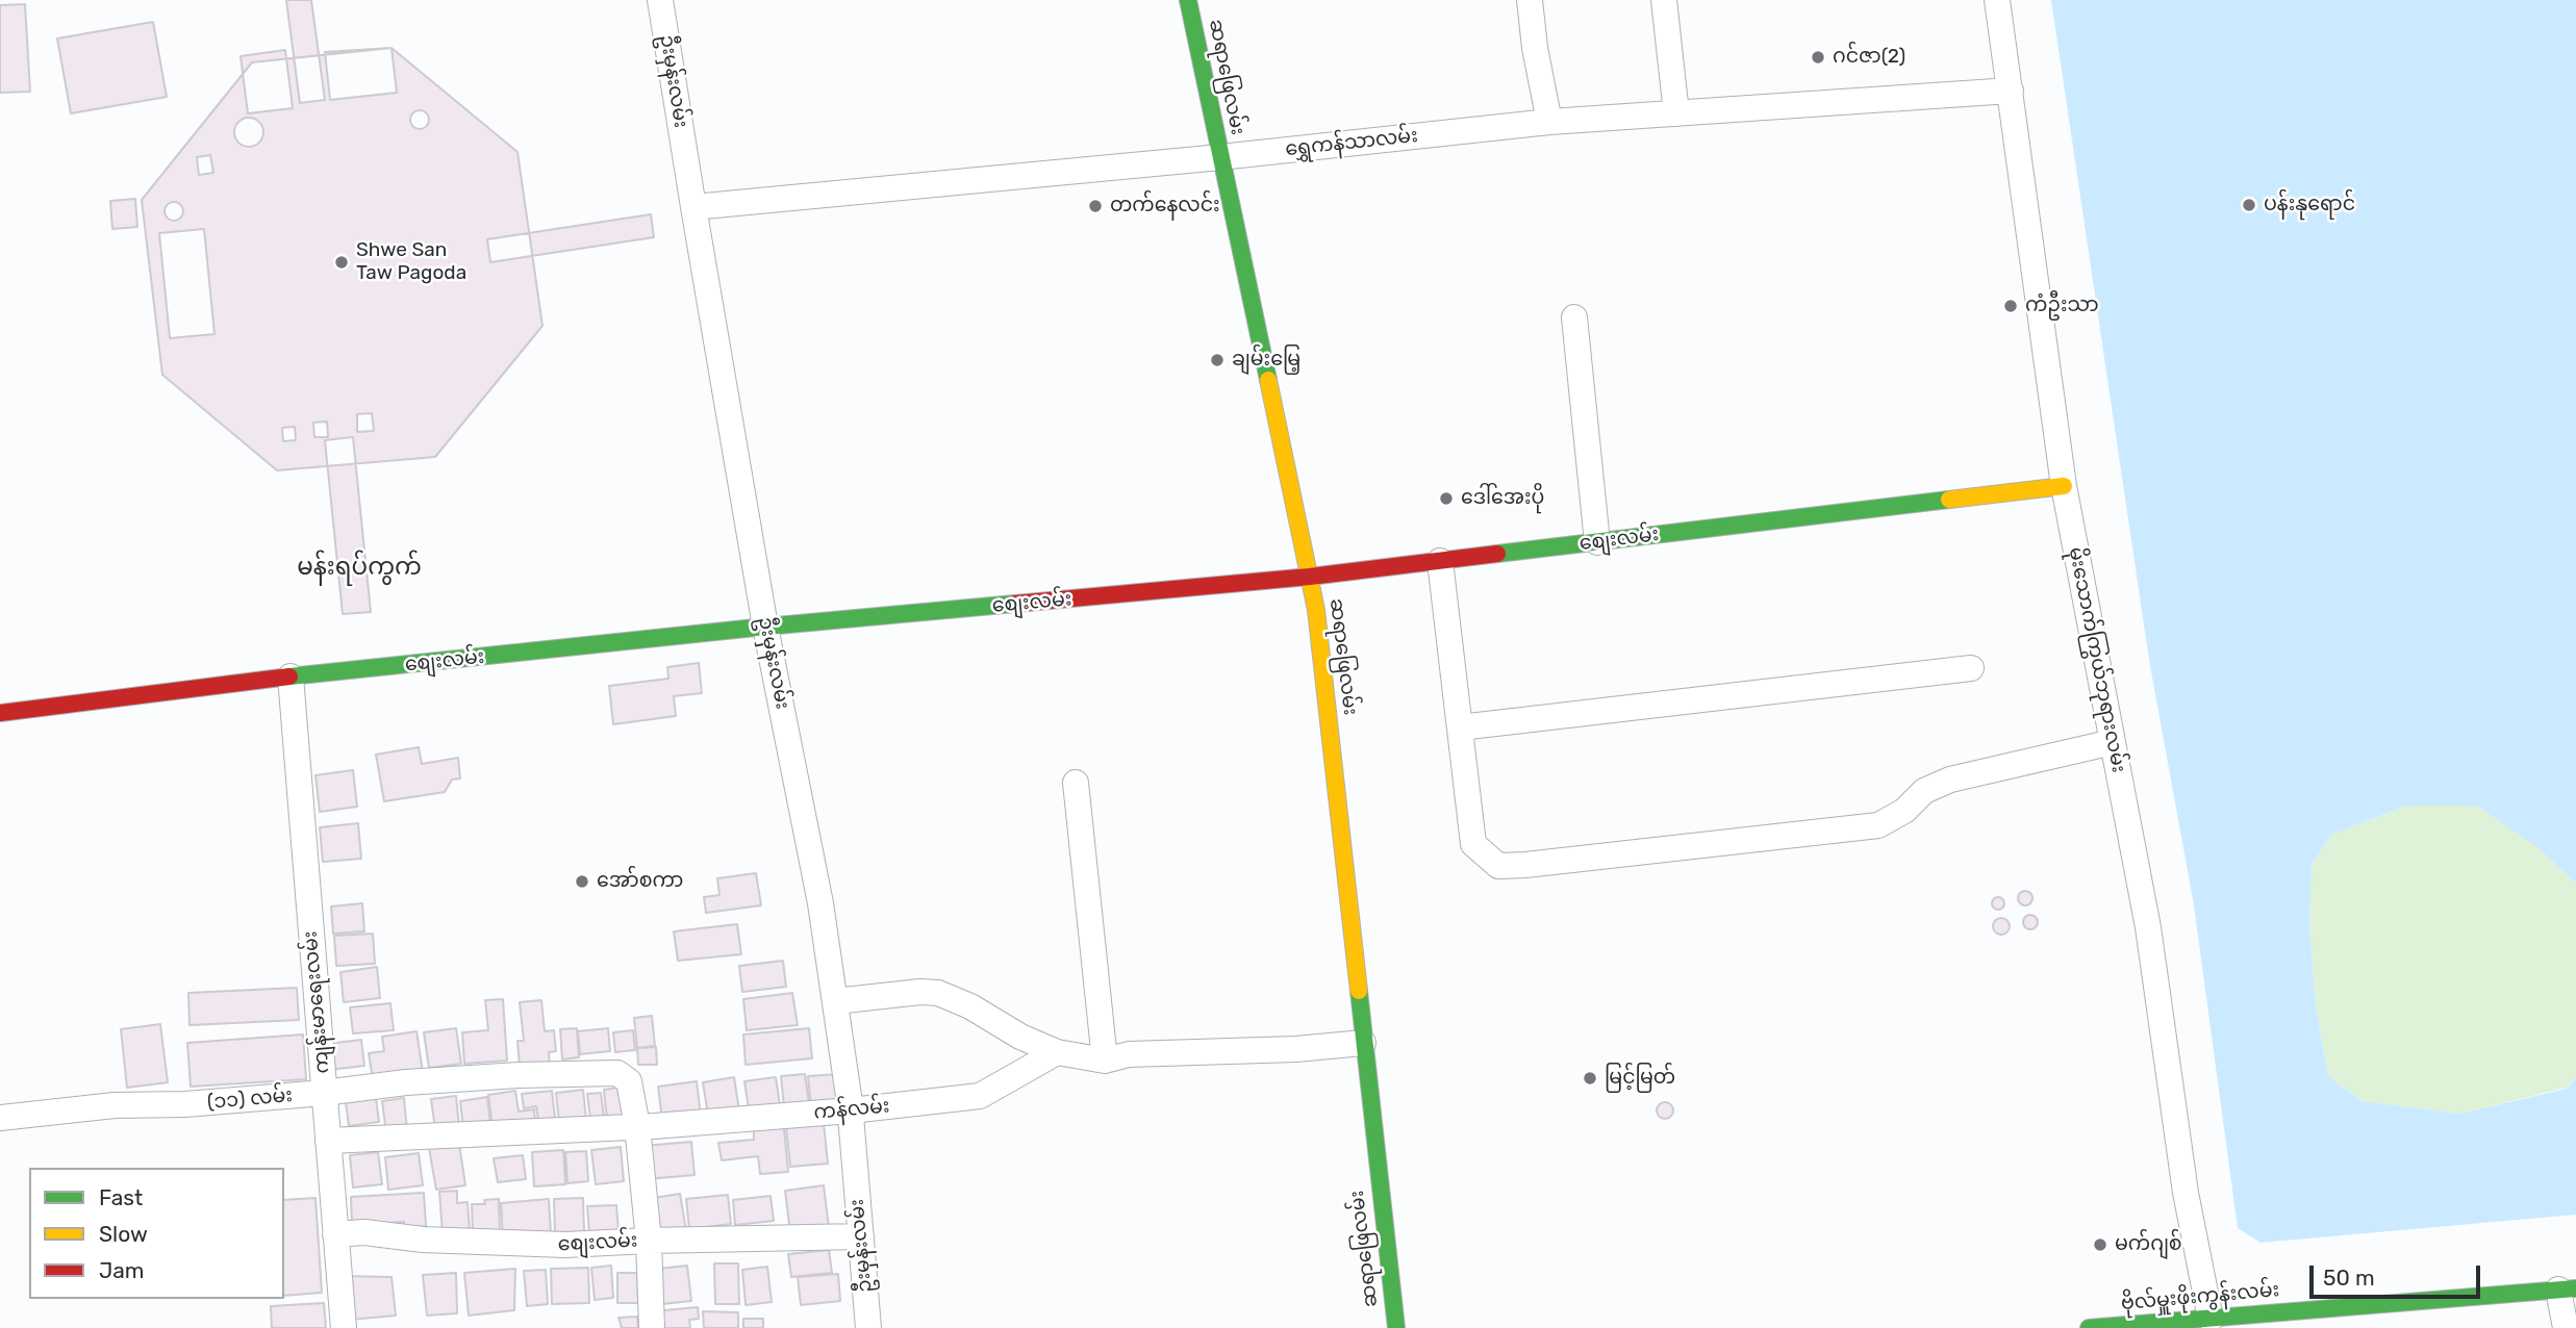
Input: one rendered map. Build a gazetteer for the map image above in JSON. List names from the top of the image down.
{
  "streets": {
    "street": [
      "ဆရာဖြေလမ်း",
      "ဦးမှန်းလမ်း",
      "‌ရွှေကန်သာလမ်း",
      "စျေးလမ်း",
      "မိုးသောက်ကြွယ်ဘုရားလမ်း",
      "ကျန်းမာရေးလမ်း",
      "(၁၁) လမ်း",
      "ကန်လမ်း",
      "ဗိုလ်မှူးဖိုးကွန်းလမ်း"
    ]
  },
  "crossings": [
    ["ဆရာဖြေလမ်း", "‌ရွှေကန်သာလမ်း"],
    ["ဆရာဖြေလမ်း", "စျေးလမ်း"],
    ["ဦးမှန်းလမ်း", "‌ရွှေကန်သာလမ်း"],
    ["ဦးမှန်းလမ်း", "စျေးလမ်း"],
    ["ဦးမှန်းလမ်း", "ကန်လမ်း"],
    ["‌ရွှေကန်သာလမ်း", "မိုးသောက်ကြွယ်ဘုရားလမ်း"],
    ["စျေးလမ်း", "မိုးသောက်ကြွယ်ဘုရားလမ်း"],
    ["စျေးလမ်း", "ကျန်းမာရေးလမ်း"],
    ["မိုးသောက်ကြွယ်ဘုရားလမ်း", "ဗိုလ်မှူးဖိုးကွန်းလမ်း"],
    ["ကျန်းမာရေးလမ်း", "(၁၁) လမ်း"],
    ["ကျန်းမာရေးလမ်း", "ကန်လမ်း"],
    ["(၁၁) လမ်း", "ကန်လမ်း"]
  ],
  "districts": ["မန်းရပ်ကွက်"],
  "places": [
    "ဂင်ဇာ(2)",
    "ပန်းနုရောင်",
    "တက်နေလင်း",
    "Shwe San Taw Pagoda",
    "ကံဦးသာ",
    "ချမ်းမြေ့",
    "ဒေါ်အေးပို",
    "အော်စကာ",
    "မြင့်မြတ်",
    "မက်ဂျစ်"
  ],
  "legend": ["Fast", "Slow", "Jam"],
  "scale_bar": "50 m"
}
